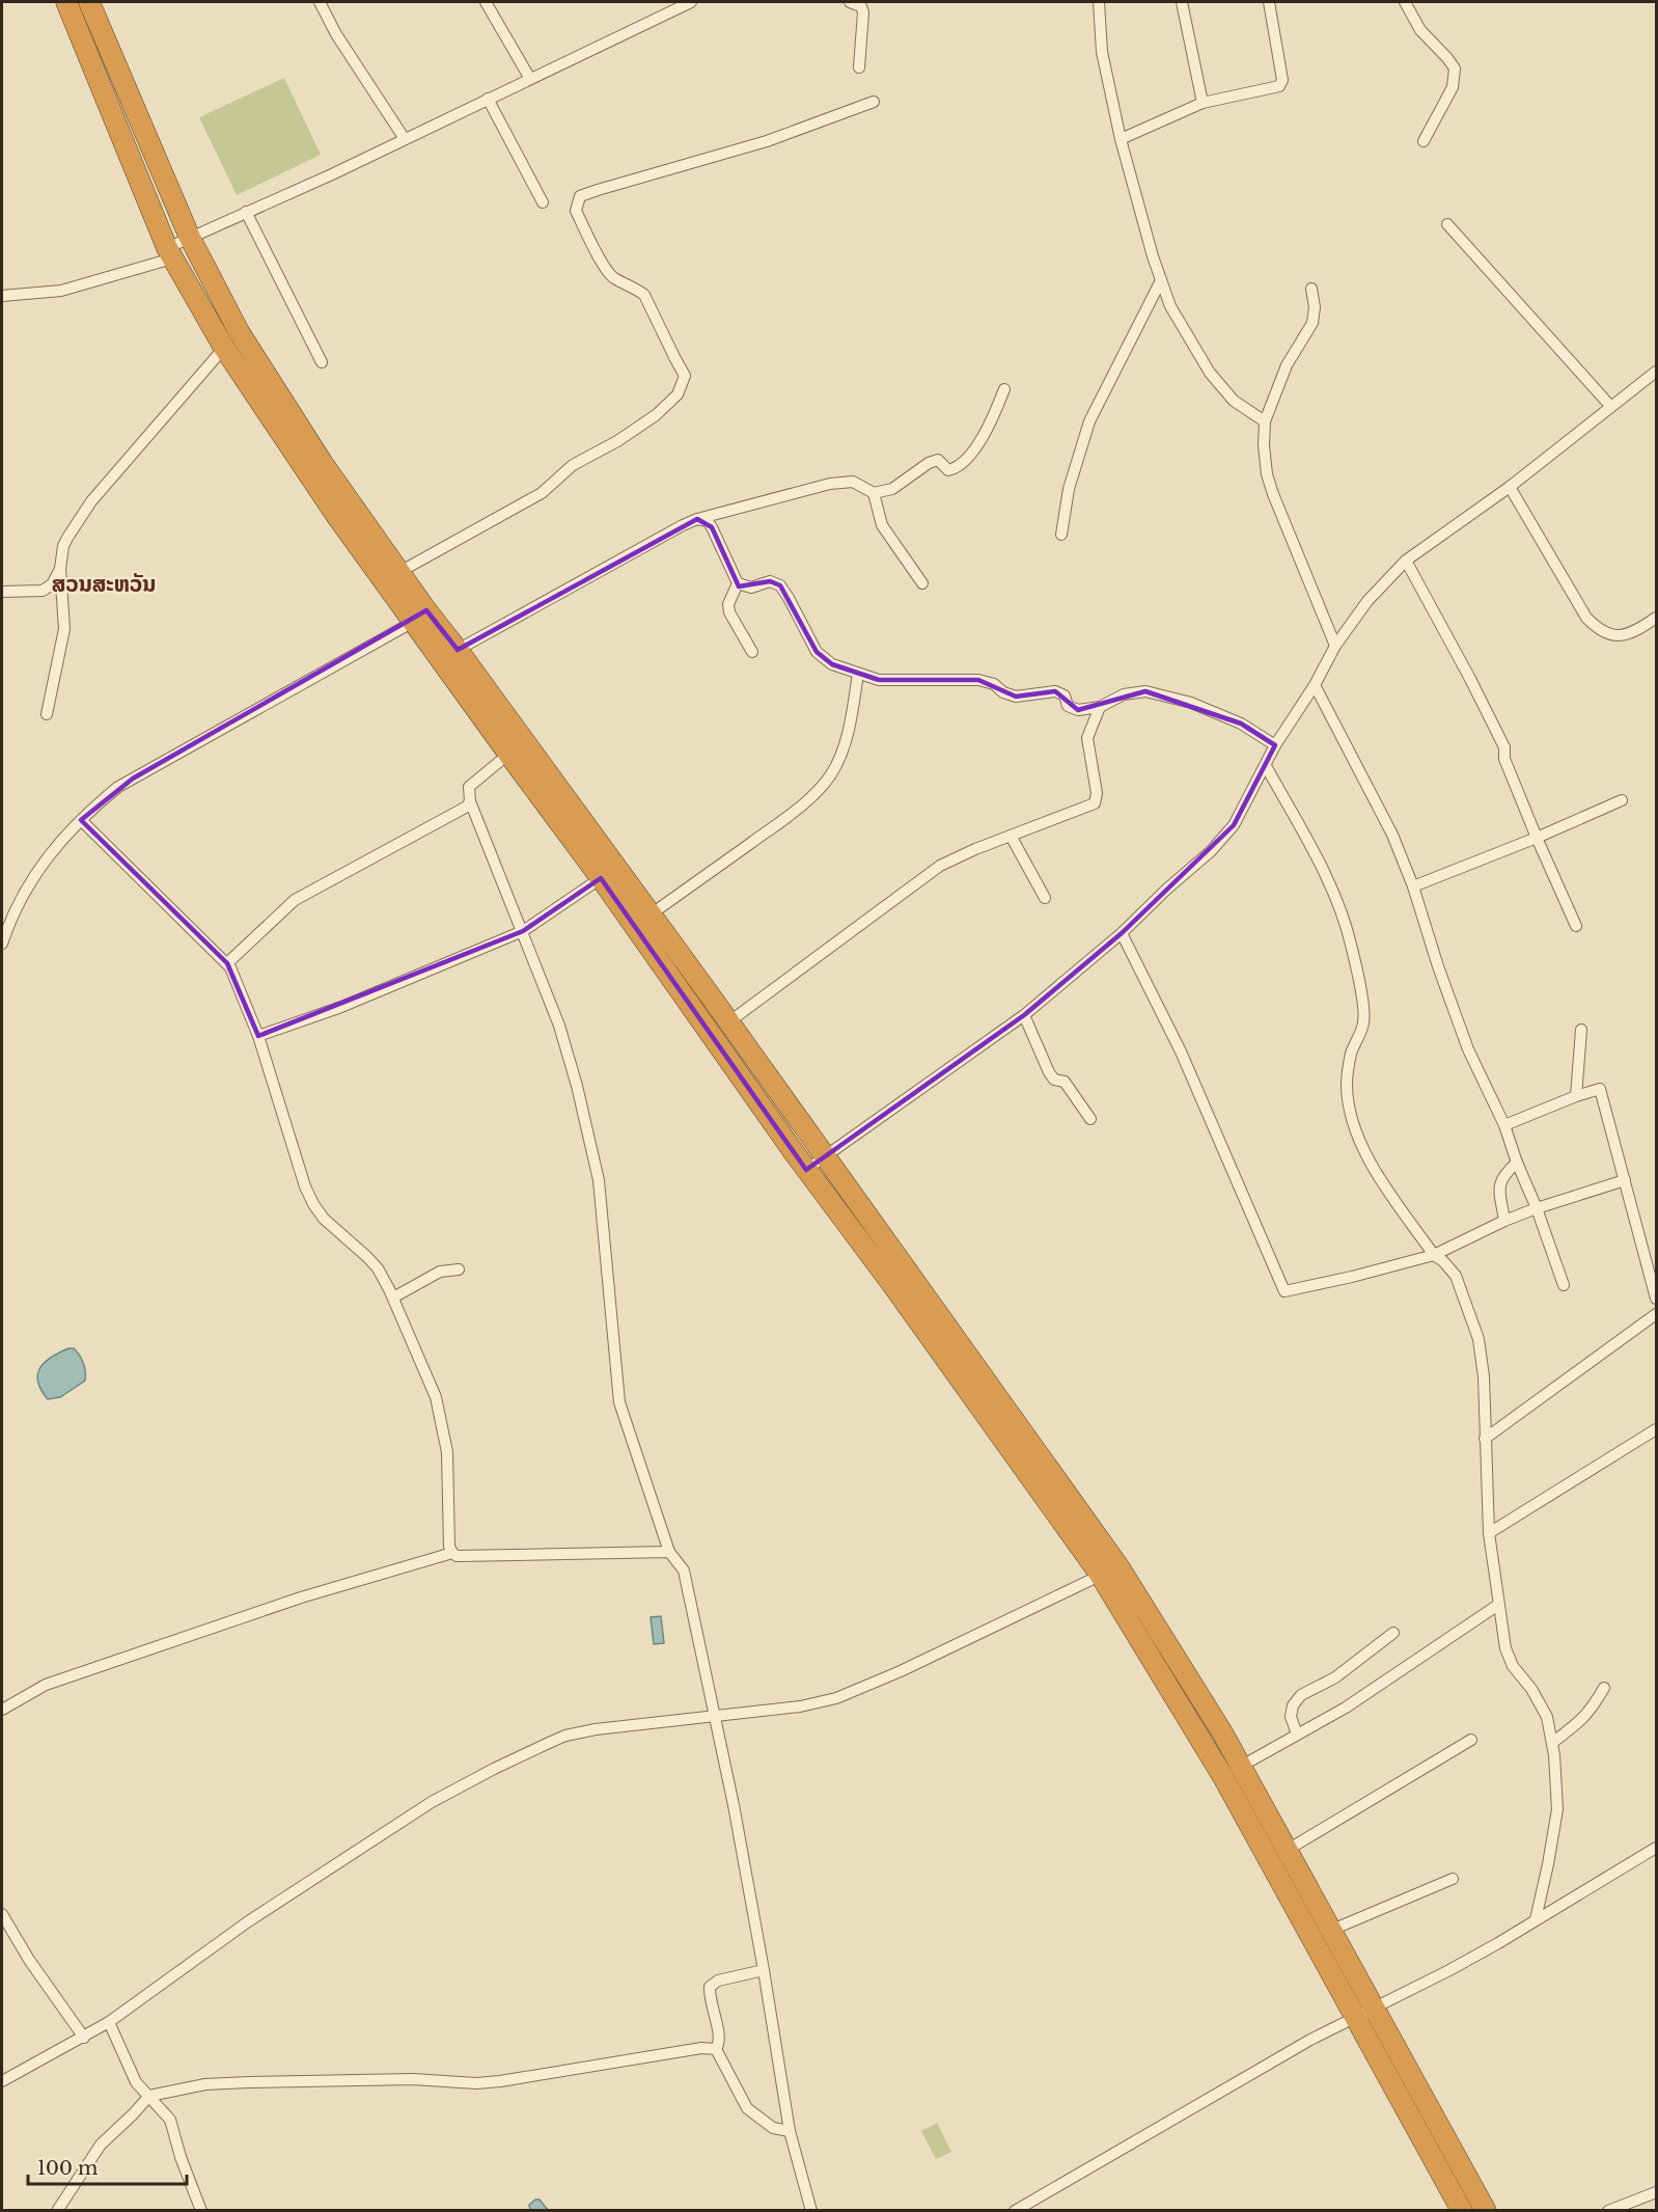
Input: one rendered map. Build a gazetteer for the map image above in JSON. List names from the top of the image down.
{
  "districts": ["ສວນສະຫວັນ"],
  "scale_bar": "100 m"
}
